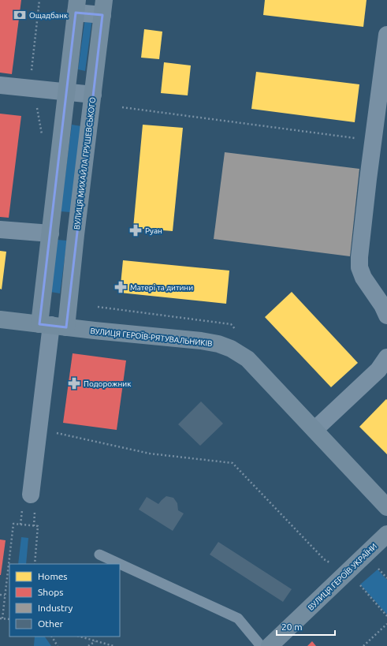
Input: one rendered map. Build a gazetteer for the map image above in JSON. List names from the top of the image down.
{
  "streets": {
    "street": ["ВУЛИЦЯ МИХАЙЛА ГРУШЕВСЬКОГО", "ВУЛИЦЯ ГЕРОЇВ-РЯТУВАЛЬНИКІВ", "ВУЛИЦЯ ГЕРОЇВ УКРАЇНИ"]
  },
  "crossings": [
    ["ВУЛИЦЯ МИХАЙЛА ГРУШЕВСЬКОГО", "ВУЛИЦЯ ГЕРОЇВ-РЯТУВАЛЬНИКІВ"]
  ],
  "places": {
    "bank": ["Ощадбанк"],
    "pharmacy": ["Руан", "Матері та дитини", "Подорожник"]
  },
  "legend": [
    "Homes",
    "Shops",
    "Industry",
    "Other"
  ],
  "scale_bar": "20 m"
}
